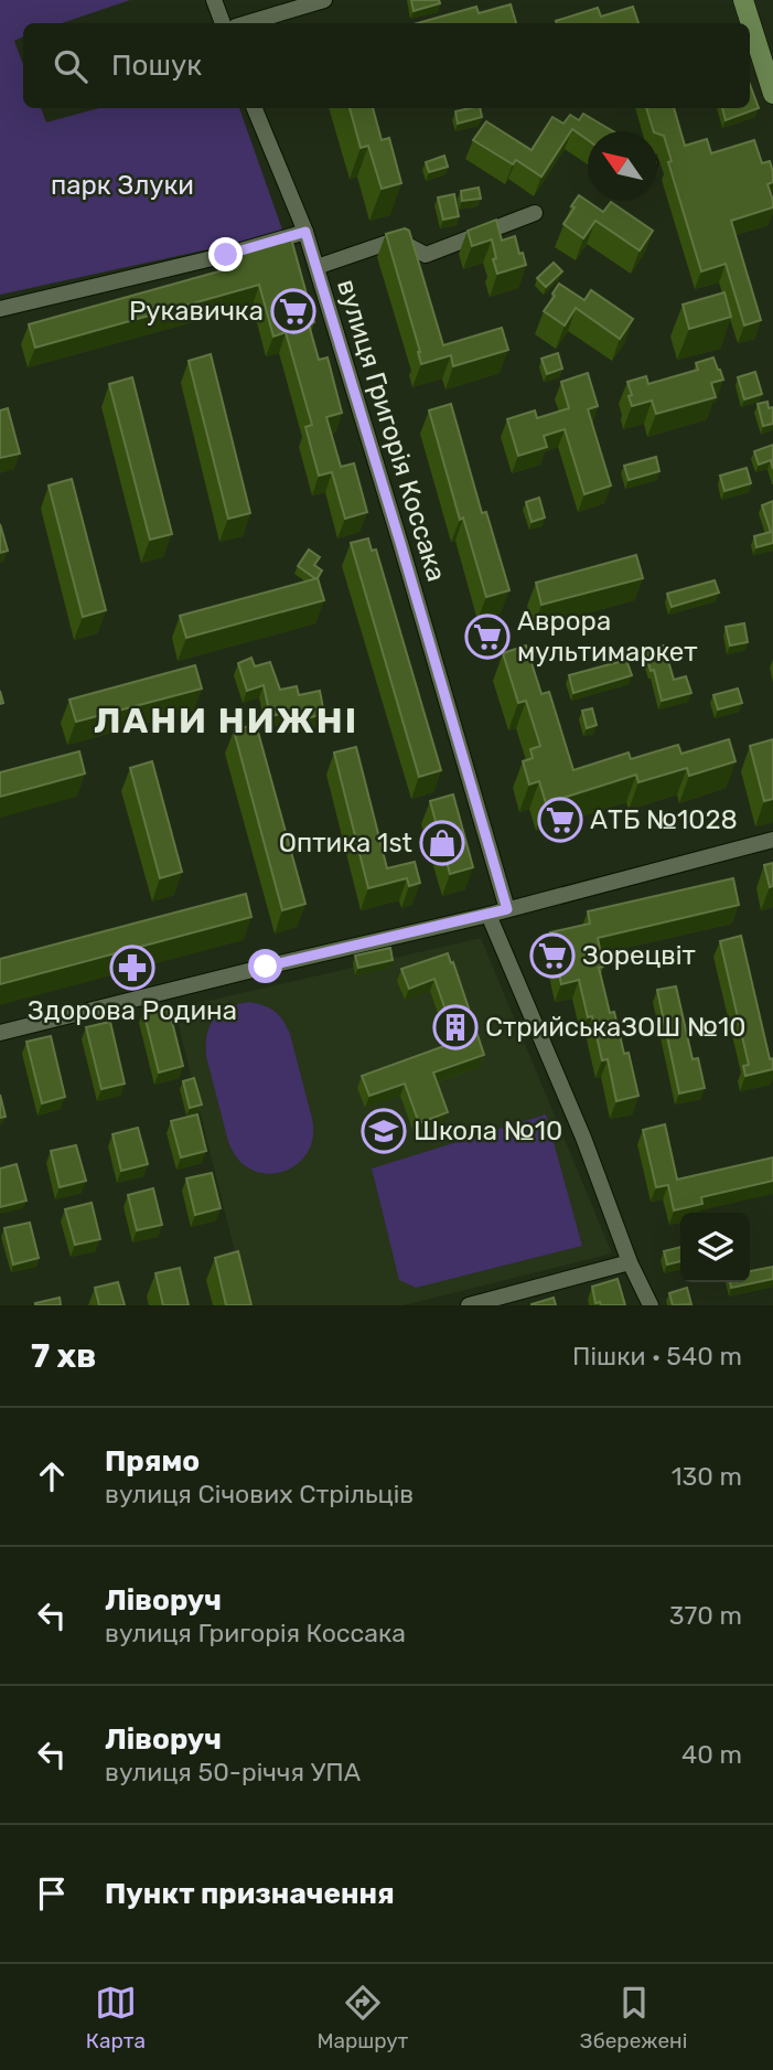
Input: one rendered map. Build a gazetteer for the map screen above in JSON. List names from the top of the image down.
{
  "streets": {
    "street": ["вулиця Григорія Коссака"]
  },
  "districts": ["ЛАНИ НИЖНІ"],
  "parks": ["парк Злуки"],
  "places": {
    "supermarket": [
      "Рукавичка",
      "Аврора мультимаркет",
      "АТБ №1028",
      "Зорецвіт"
    ],
    "shop": ["Оптика 1st"],
    "pharmacy": ["Здорова Родина"],
    "building": ["СтрийськаЗОШ №10"],
    "school or university": ["Школа №10"]
  },
  "north": "top left",
  "page": {
    "search": "Пошук",
    "heading": ["7 хв", "Пішки · 540 m"],
    "list": [
      ["Прямо", "вулиця Січових Стрільців", "130 m"],
      ["Ліворуч", "вулиця Григорія Коссака", "370 m"],
      ["Ліворуч", "вулиця 50-річчя УПА", "40 m"],
      "Пункт призначення"
    ],
    "nav": ["Карта", "Маршрут", "Збережені"]
  }
}
